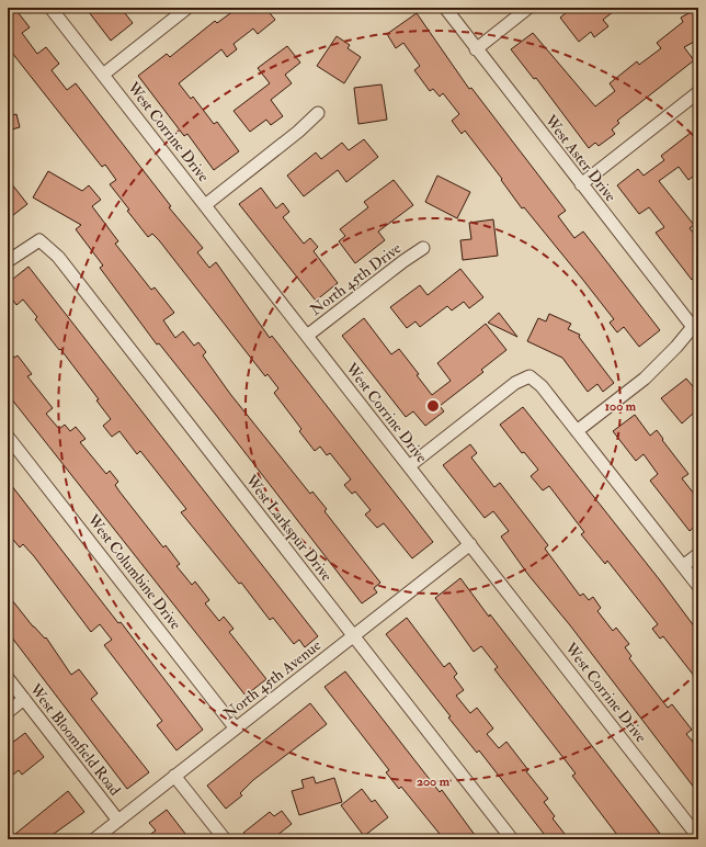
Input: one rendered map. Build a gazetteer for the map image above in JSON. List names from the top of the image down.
{
  "streets": {
    "street": [
      "West Corrine Drive",
      "West Aster Drive",
      "North 45th Drive",
      "West Larkspur Drive",
      "West Columbine Drive",
      "North 45th Avenue",
      "West Bloomfield Road"
    ]
  },
  "crossings": [
    ["West Corrine Drive", "North 45th Drive"],
    ["West Corrine Drive", "North 45th Avenue"],
    ["West Larkspur Drive", "North 45th Avenue"],
    ["West Columbine Drive", "North 45th Avenue"],
    ["North 45th Avenue", "West Bloomfield Road"]
  ],
  "rings": ["100 m", "200 m"]
}
